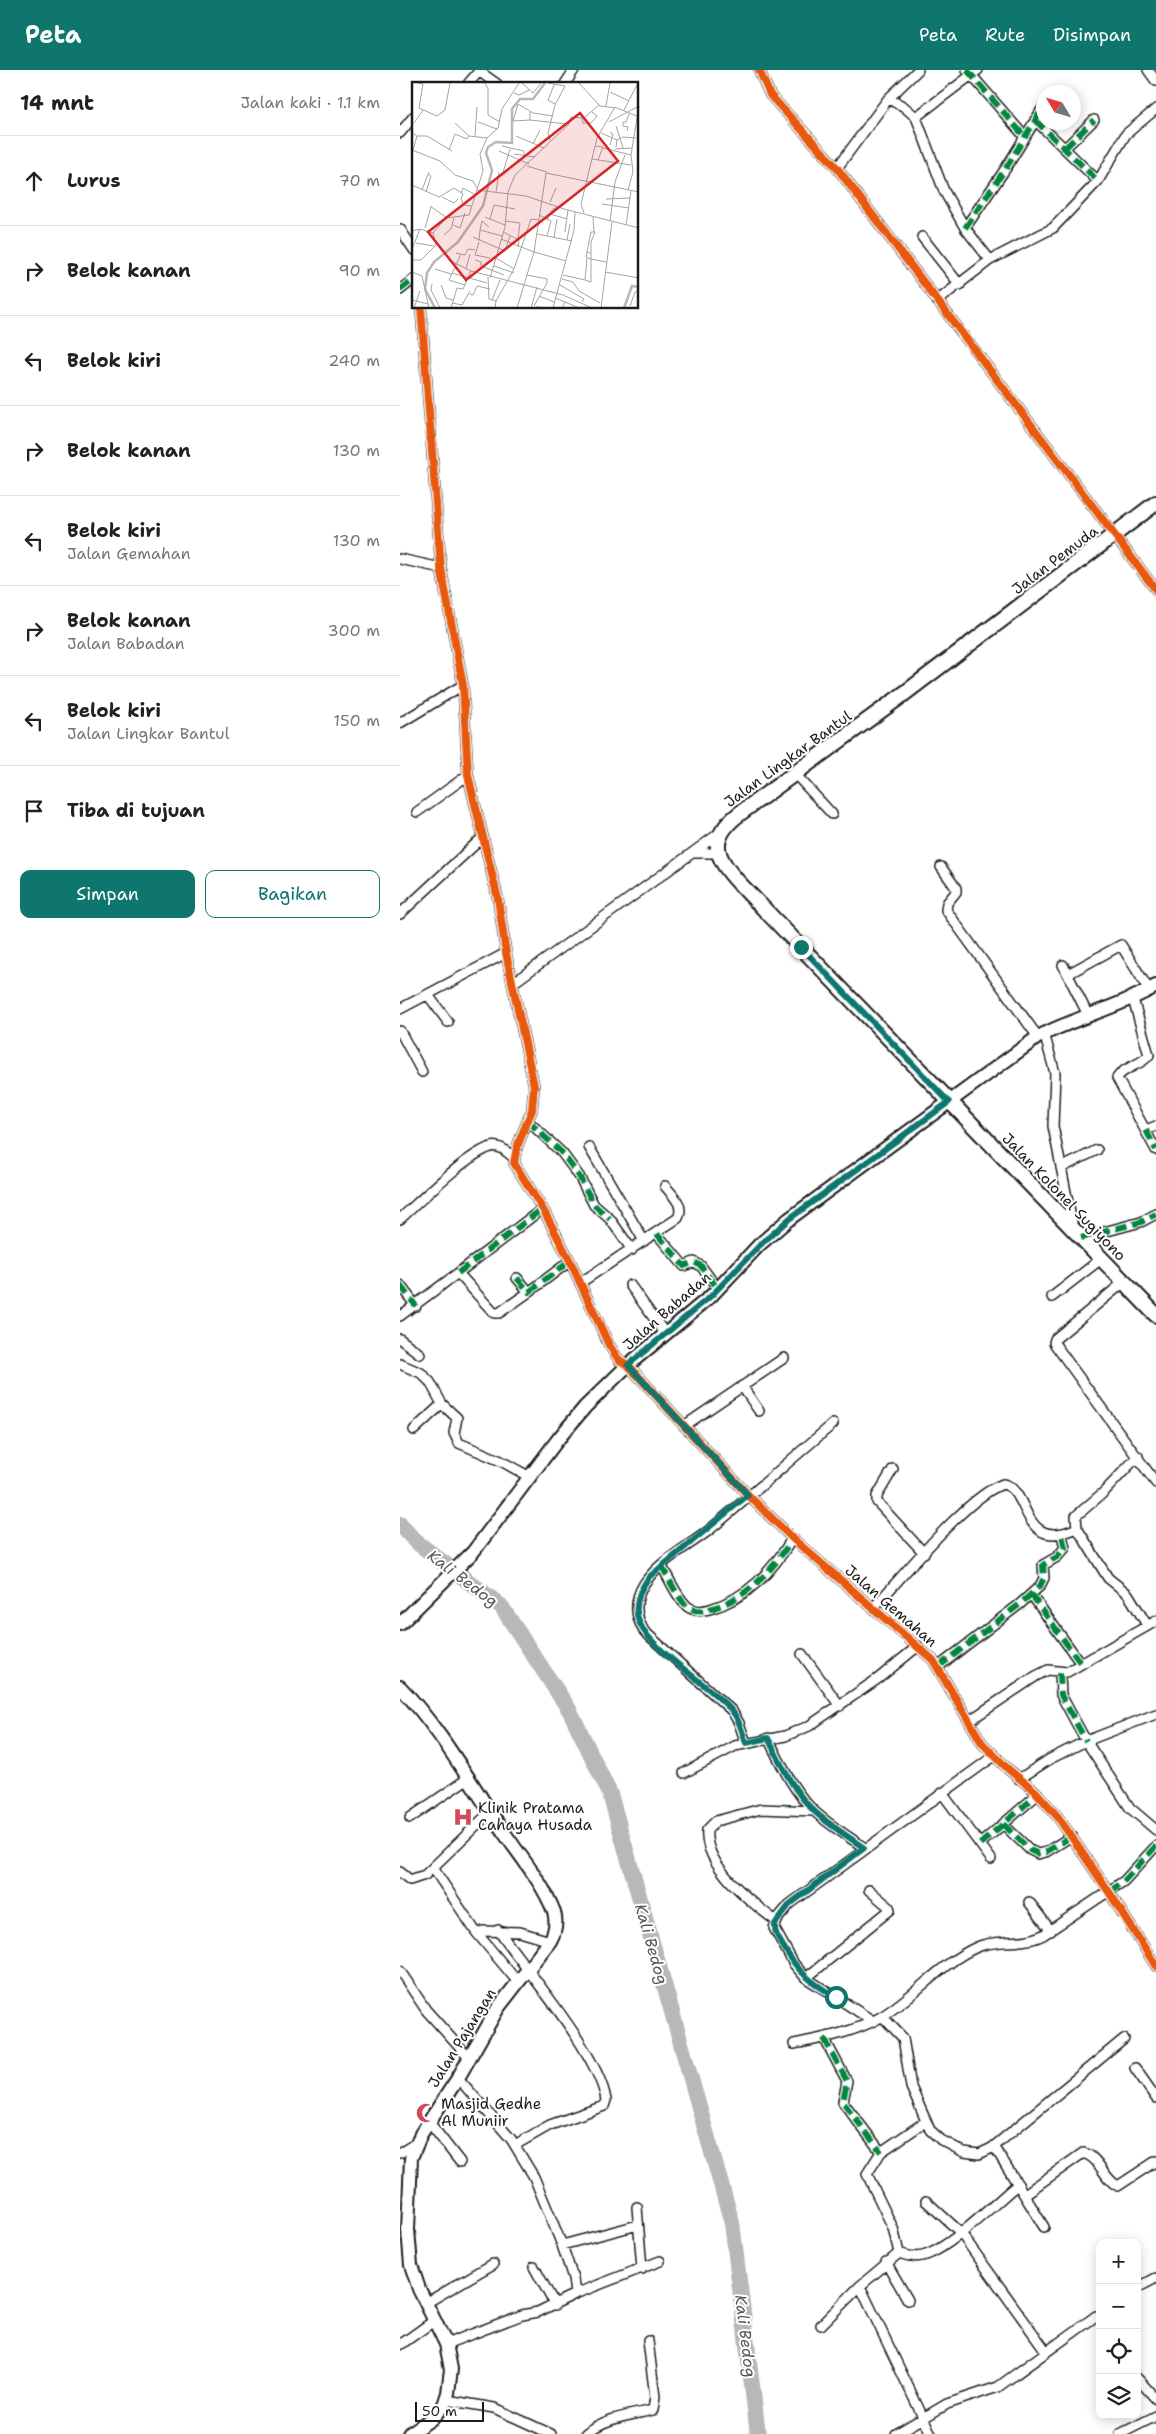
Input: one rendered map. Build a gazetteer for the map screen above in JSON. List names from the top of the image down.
{
  "streets": {
    "main road": [
      "Jalan Pemuda",
      "Jalan Lingkar Bantul",
      "Jalan Kolonel Sugiyono",
      "Jalan Babadan",
      "Jalan Pajangan"
    ],
    "street": ["Jalan Gemahan"]
  },
  "crossings": [
    ["Jalan Pemuda", "Jalan Lingkar Bantul"],
    ["Jalan Kolonel Sugiyono", "Jalan Babadan"],
    ["Jalan Babadan", "Jalan Gemahan"]
  ],
  "water": ["Kali Bedog"],
  "places": {
    "hospital": ["Klinik Pratama Cahaya Husada"],
    "mosque": ["Masjid Gedhe Al Muniir"]
  },
  "scale_bar": "50 m",
  "north": "top left",
  "page": {
    "header": "Peta",
    "nav": ["Peta", "Rute", "Disimpan"],
    "heading": ["14 mnt", "Jalan kaki · 1.1 km"],
    "list": [
      ["Lurus", "70 m"],
      ["Belok kanan", "90 m"],
      ["Belok kiri", "240 m"],
      ["Belok kanan", "130 m"],
      ["Belok kiri", "Jalan Gemahan", "130 m"],
      ["Belok kanan", "Jalan Babadan", "300 m"],
      ["Belok kiri", "Jalan Lingkar Bantul", "150 m"],
      "Tiba di tujuan"
    ],
    "buttons": ["Simpan", "Bagikan"],
    "map_buttons": ["+", "−"],
    "scale": "50 m"
  }
}
